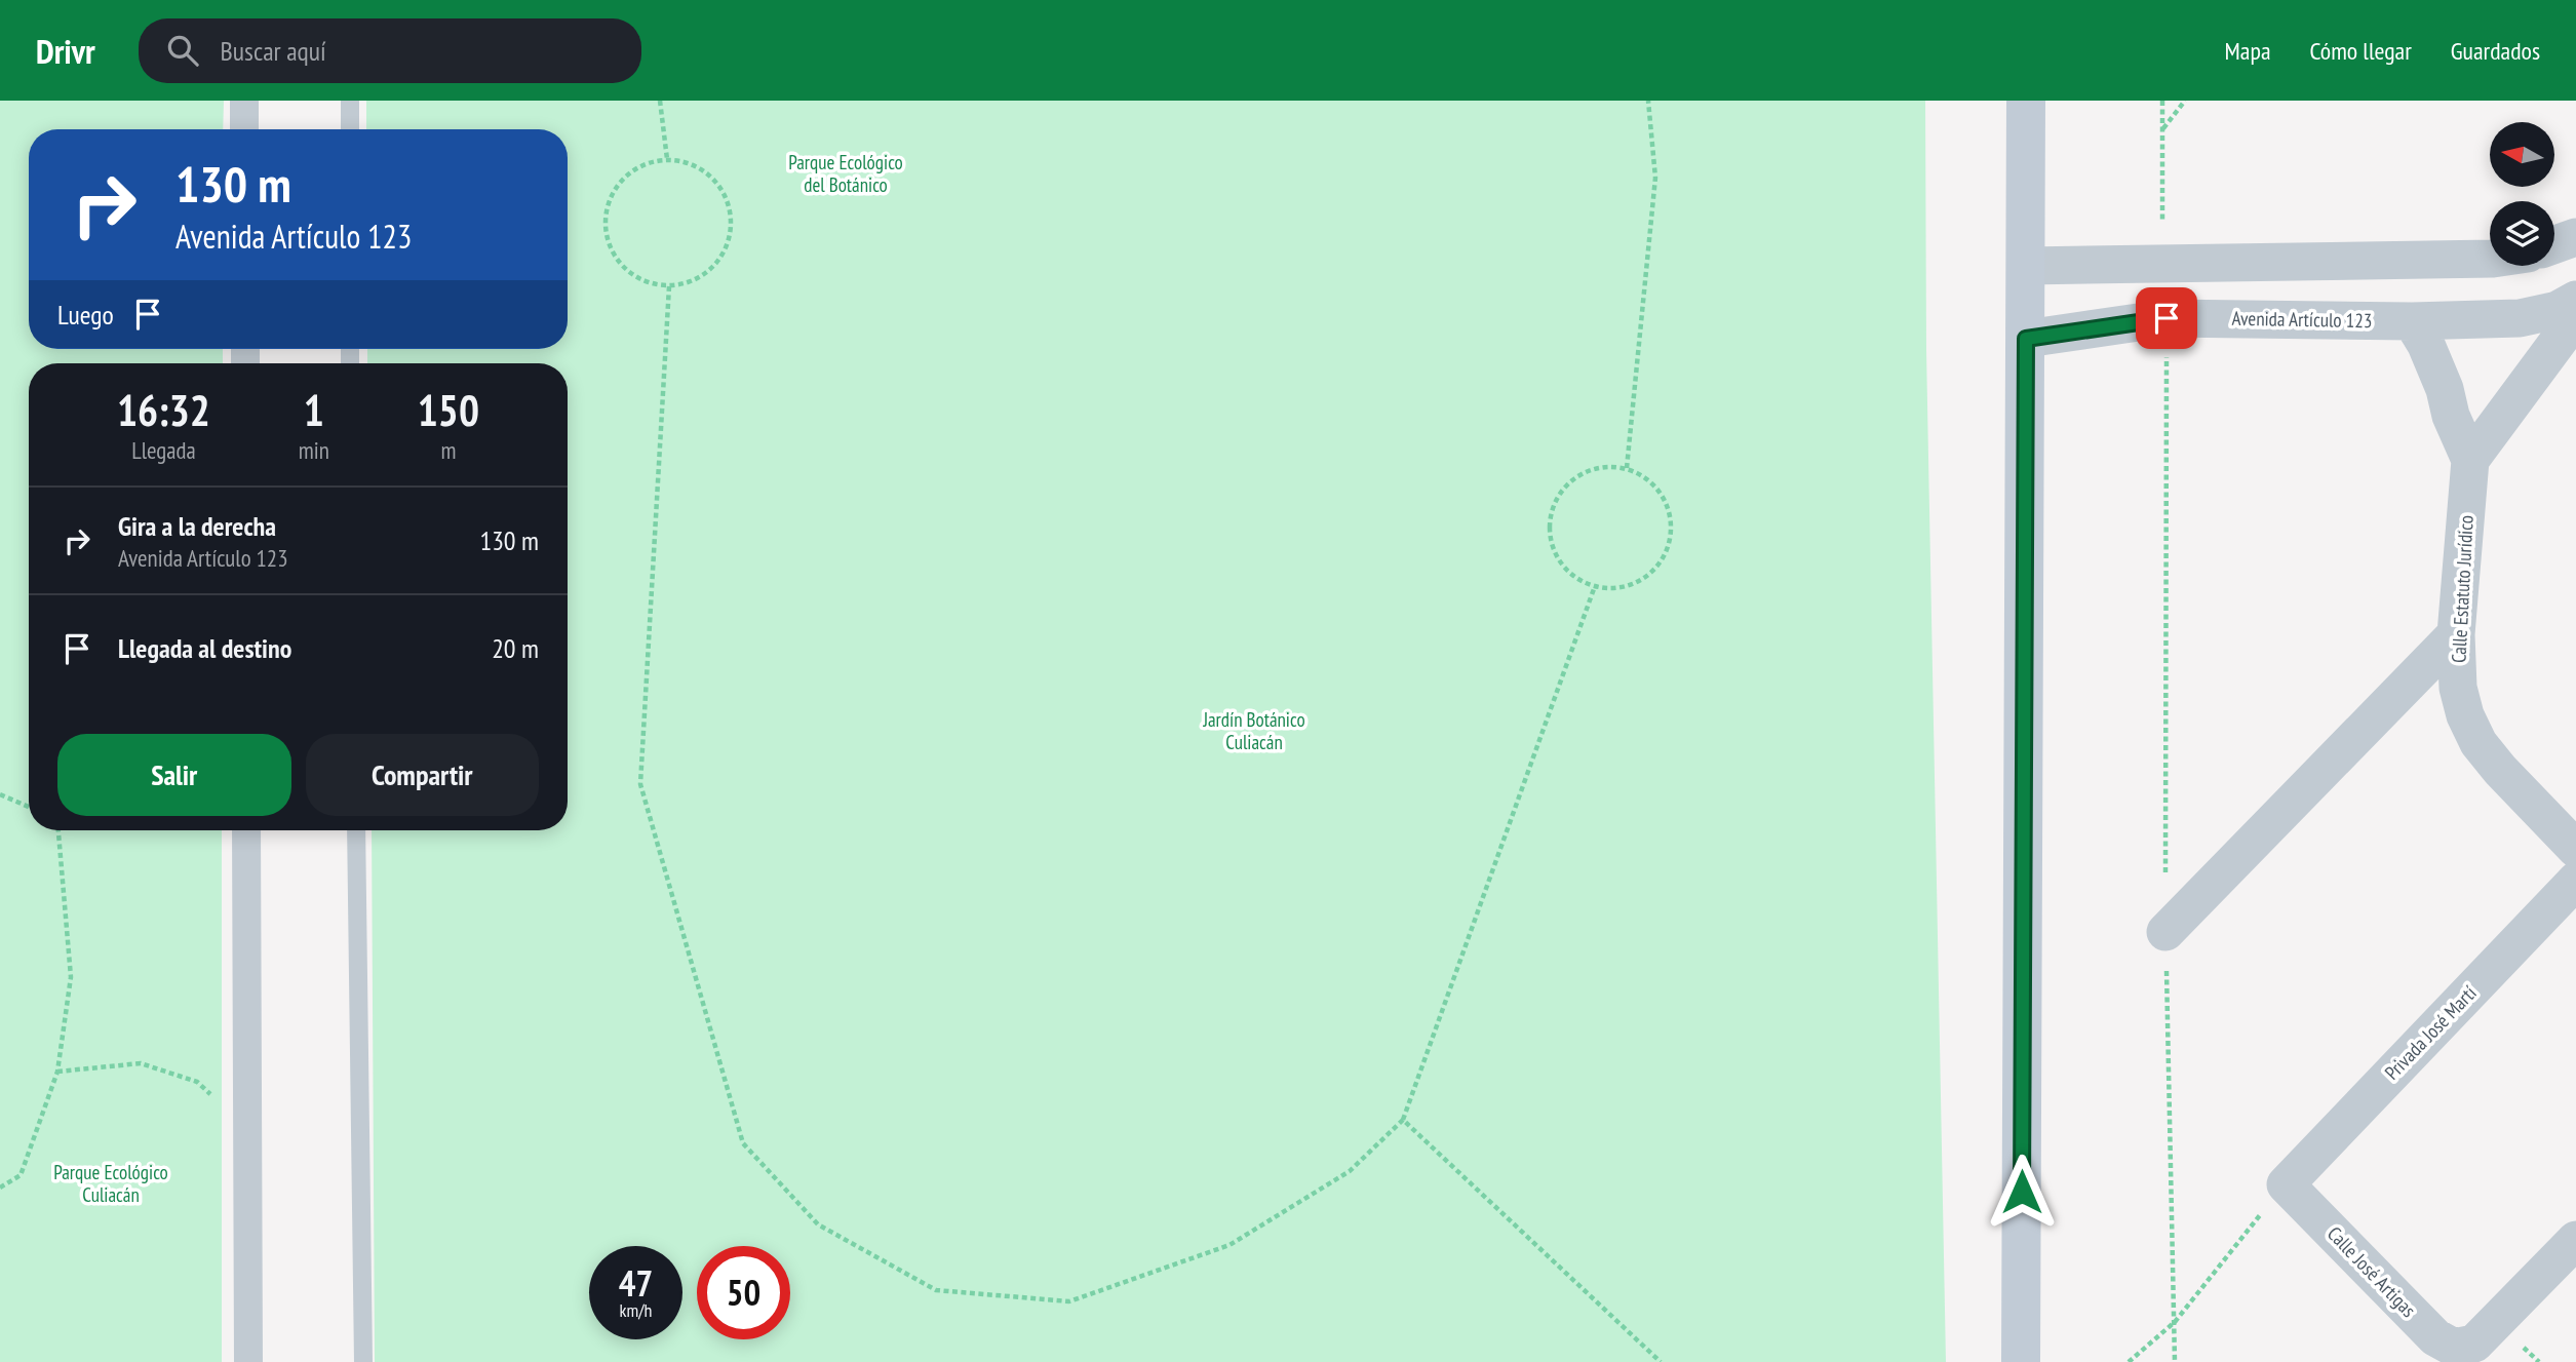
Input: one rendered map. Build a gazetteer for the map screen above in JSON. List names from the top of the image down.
{
  "streets": {
    "street": [
      "Avenida Artículo 123",
      "Calle Estatuto Jurídico",
      "Privada José Martí",
      "Calle José Artigas"
    ]
  },
  "crossings": [
    ["Privada José Martí", "Calle José Artigas"]
  ],
  "parks": ["Parque Ecológico del Botánico", "Jardín Botánico Culiacán", "Parque Ecológico Culiacán"],
  "north": "left",
  "page": {
    "header": "Drivr",
    "search": "Buscar aquí",
    "nav": ["Mapa", "Cómo llegar", "Guardados"],
    "turn": ["130 m", "Avenida Artículo 123"],
    "then": "Luego",
    "eta": [
      "16:32",
      "Llegada",
      "1",
      "min",
      "150",
      "m"
    ],
    "list": [
      {
        "name": "Gira a la derecha",
        "note": "Avenida Artículo 123",
        "value": "130 m"
      },
      {
        "name": "Llegada al destino",
        "value": "20 m"
      }
    ],
    "buttons": ["Salir", "Compartir"],
    "speed": "47 km/h",
    "limit": "50"
  }
}
